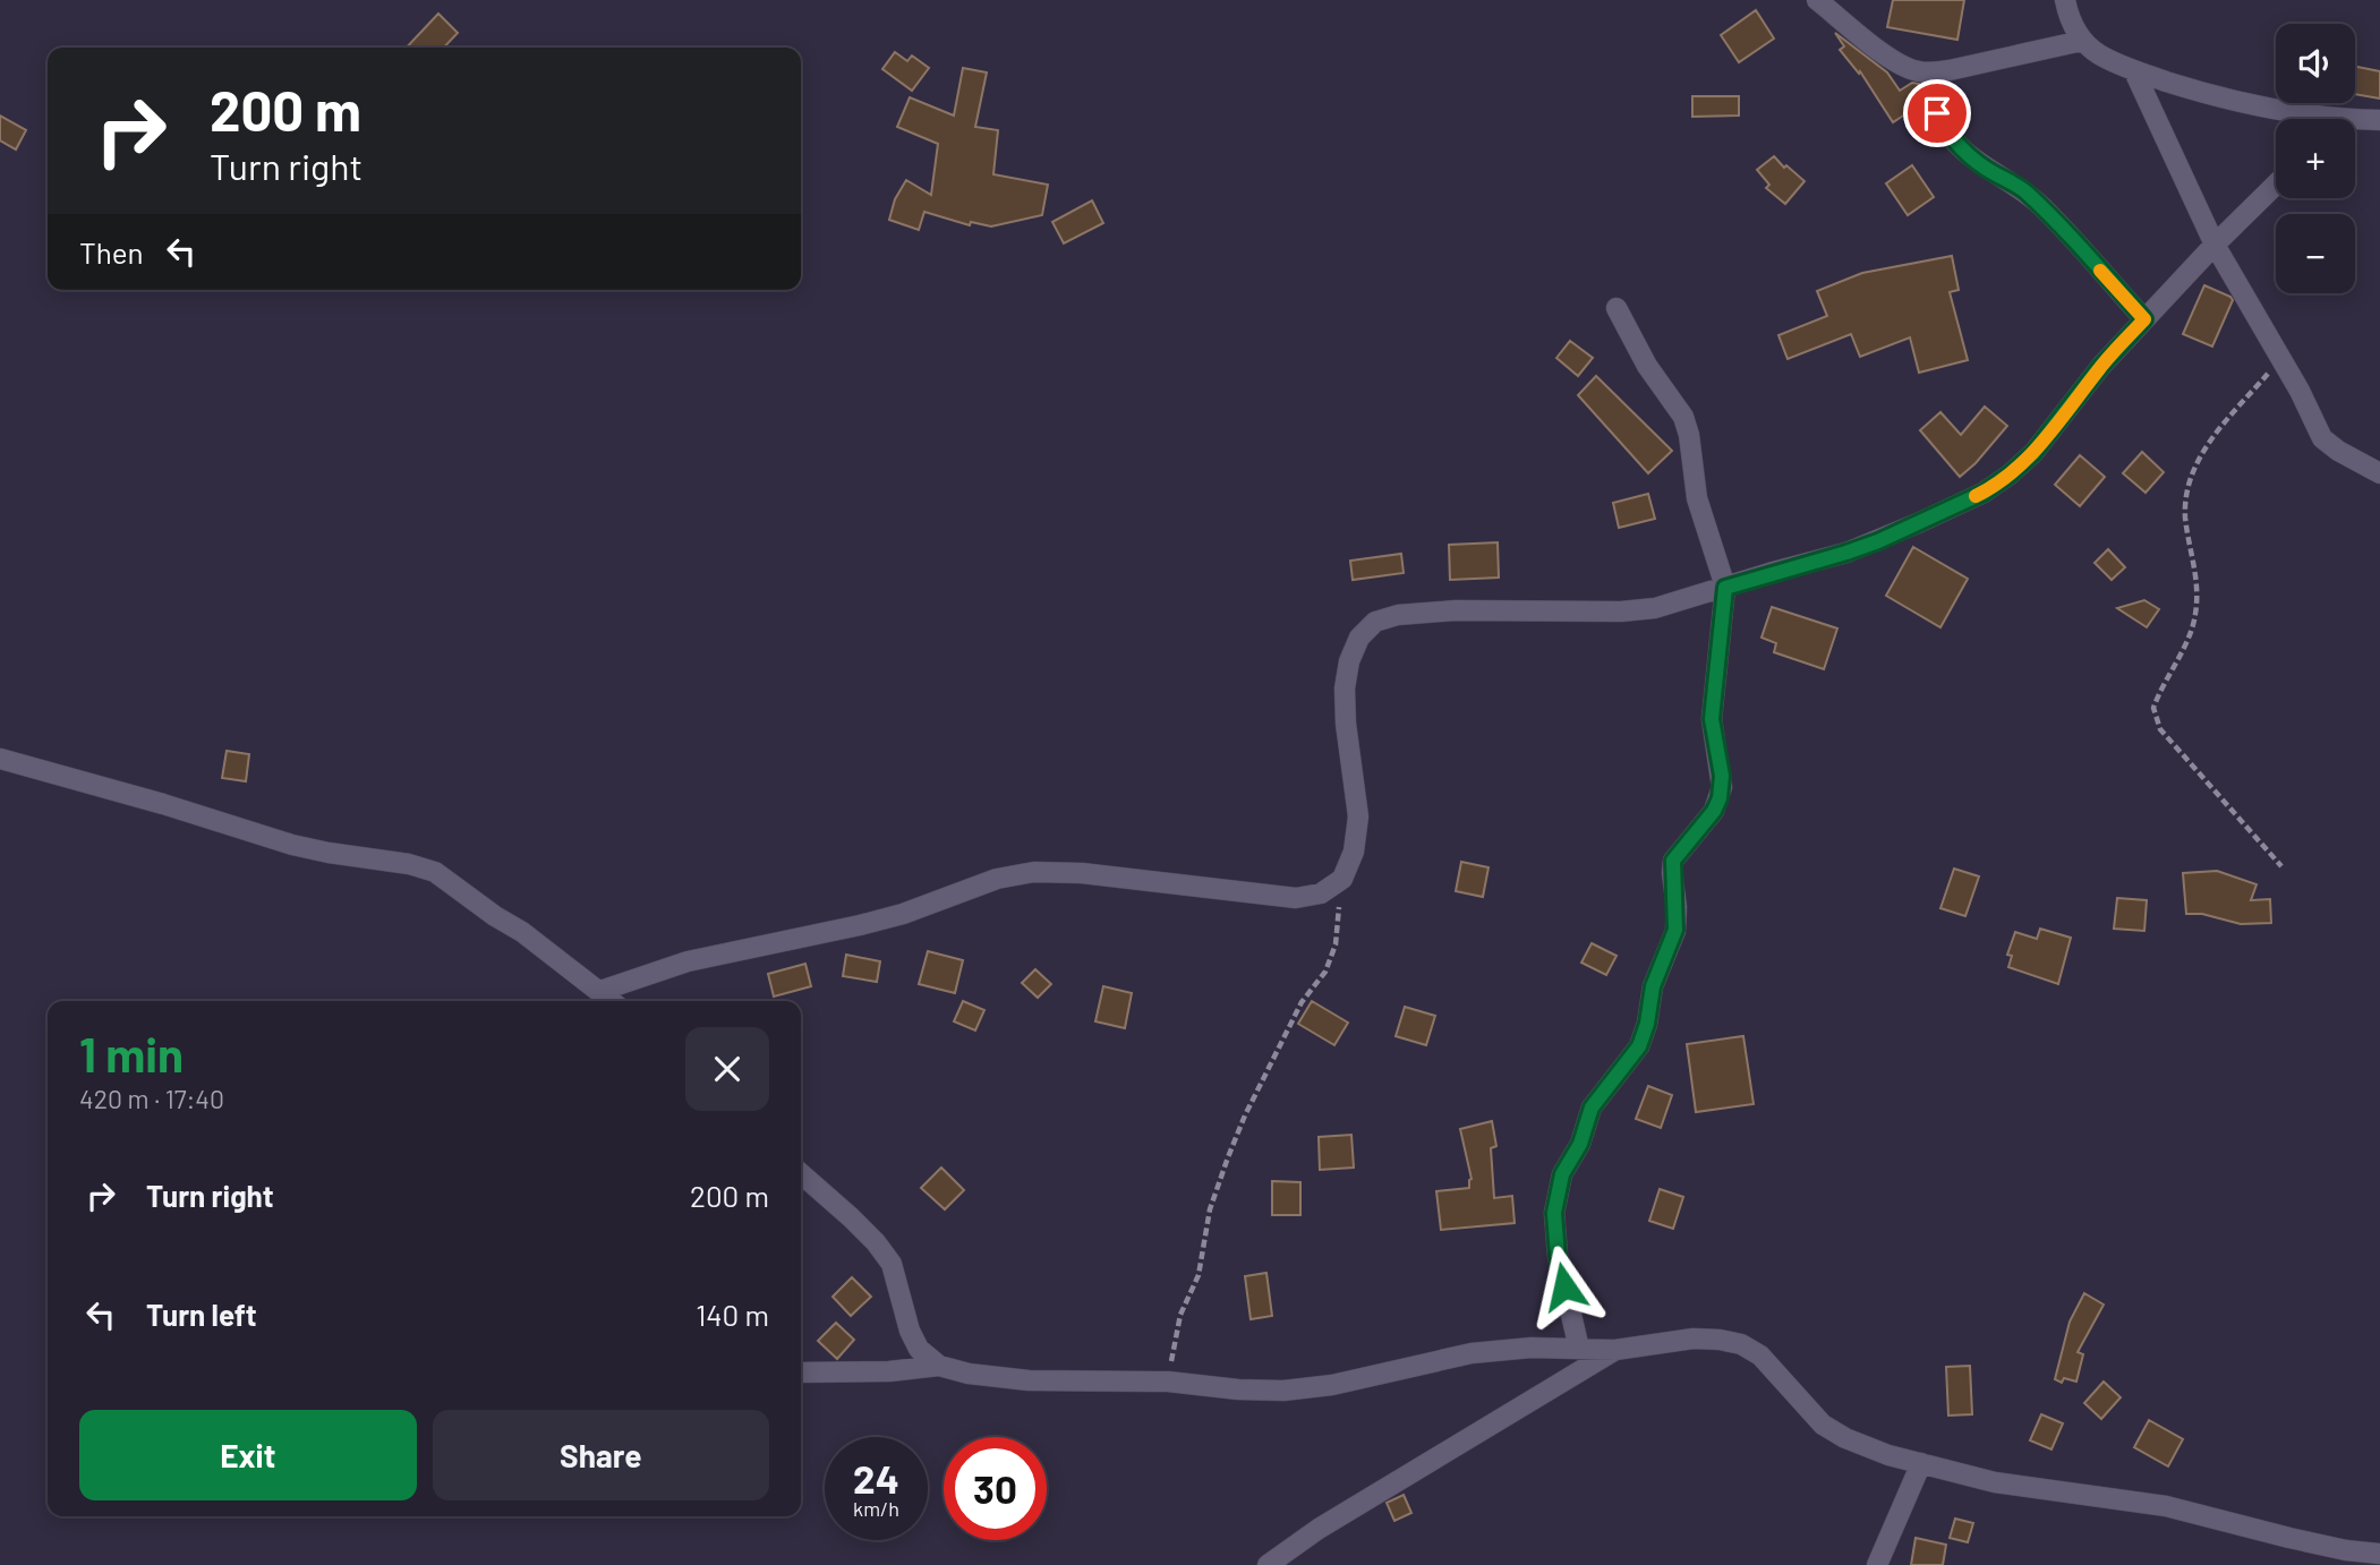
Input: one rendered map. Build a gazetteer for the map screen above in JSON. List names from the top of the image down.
{
  "page": {
    "map_buttons": ["+", "−"],
    "turn": ["200 m", "Turn right"],
    "then": "Then",
    "heading": ["1 min", "420 m · 17:40"],
    "list": [
      {
        "name": "Turn right",
        "value": "200 m"
      },
      {
        "name": "Turn left",
        "value": "140 m"
      }
    ],
    "buttons": ["Exit", "Share"],
    "speed": "24 km/h",
    "limit": "30"
  }
}
